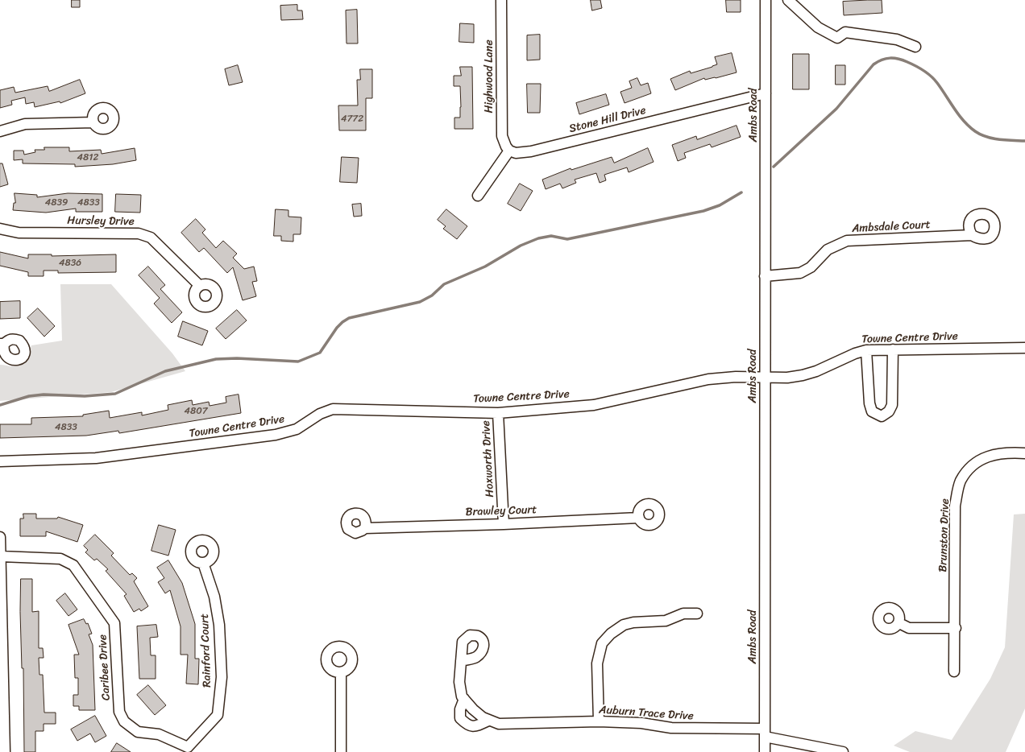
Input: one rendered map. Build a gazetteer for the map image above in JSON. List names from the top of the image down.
{
  "streets": {
    "street": [
      "Highwood Lane",
      "Ambs Road",
      "Stone Hill Drive",
      "Hursley Drive",
      "Ambsdale Court",
      "Towne Centre Drive",
      "Hoxworth Drive",
      "Brawley Court",
      "Brunston Drive",
      "Rainford Court",
      "Caribee Drive",
      "Auburn Trace Drive"
    ]
  },
  "crossings": [
    ["Highwood Lane", "Stone Hill Drive"],
    ["Ambs Road", "Stone Hill Drive"],
    ["Ambs Road", "Ambsdale Court"],
    ["Ambs Road", "Towne Centre Drive"],
    ["Ambs Road", "Auburn Trace Drive"],
    ["Towne Centre Drive", "Hoxworth Drive"],
    ["Hoxworth Drive", "Brawley Court"],
    ["Rainford Court", "Caribee Drive"]
  ],
  "house_numbers": [
    "4772",
    "4812",
    "4839",
    "4833",
    "4836",
    "4807",
    "4833"
  ]
}
